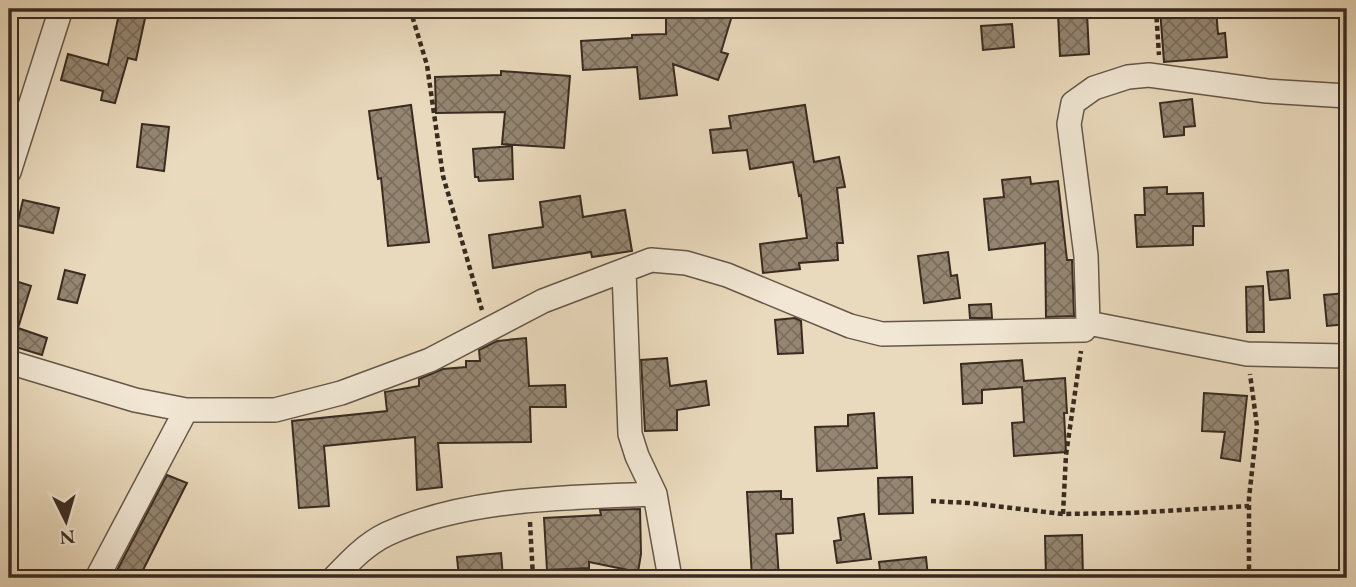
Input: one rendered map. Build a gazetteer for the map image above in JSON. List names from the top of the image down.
{
  "north": "bottom"
}
